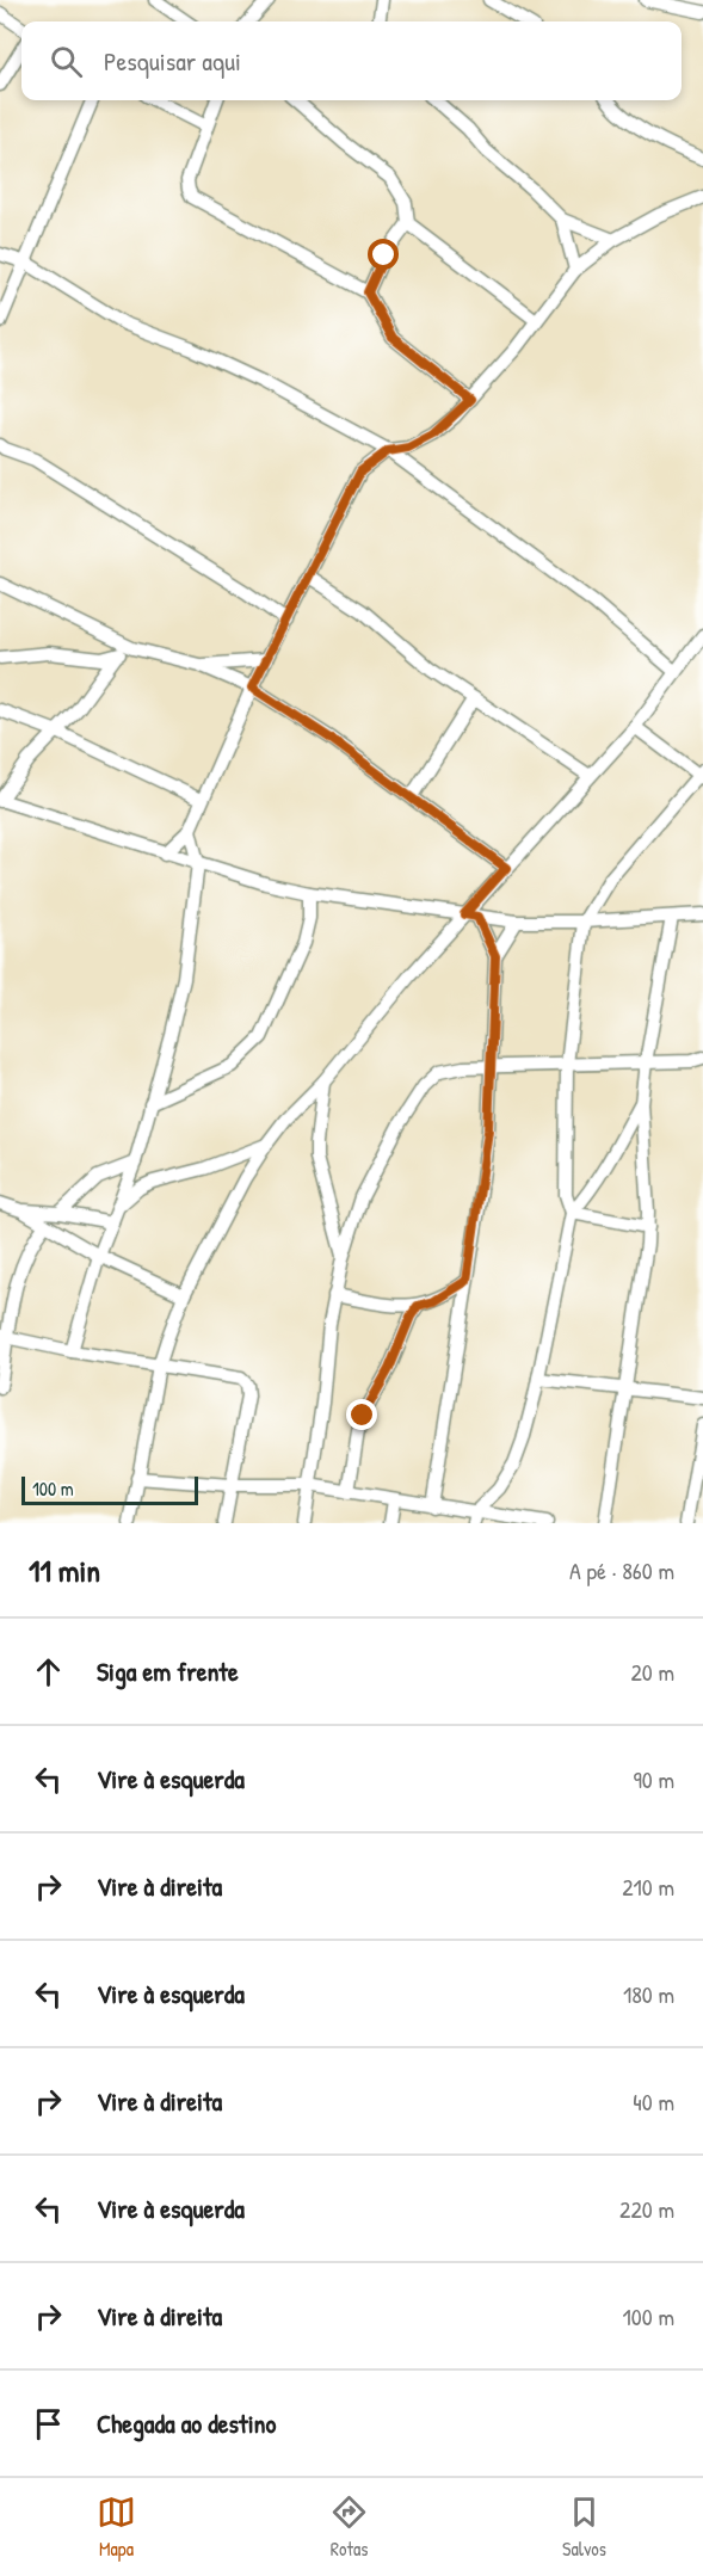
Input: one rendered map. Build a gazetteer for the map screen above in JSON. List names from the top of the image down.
{
  "scale_bar": "100 m",
  "page": {
    "search": "Pesquisar aqui",
    "scale": "100 m",
    "heading": ["11 min", "A pé · 860 m"],
    "list": [
      ["Siga em frente", "20 m"],
      ["Vire à esquerda", "90 m"],
      ["Vire à direita", "210 m"],
      ["Vire à esquerda", "180 m"],
      ["Vire à direita", "40 m"],
      ["Vire à esquerda", "220 m"],
      ["Vire à direita", "100 m"],
      "Chegada ao destino"
    ],
    "nav": ["Mapa", "Rotas", "Salvos"]
  }
}
